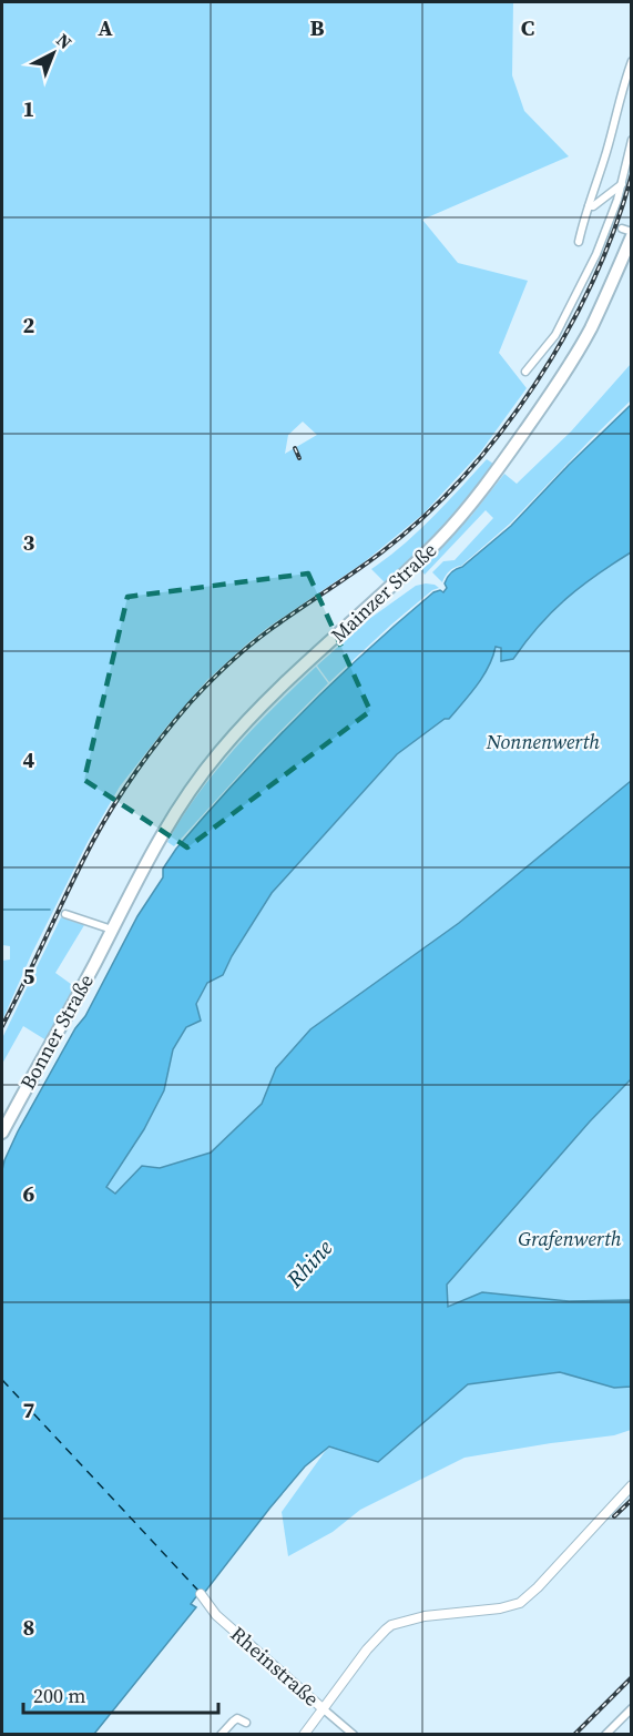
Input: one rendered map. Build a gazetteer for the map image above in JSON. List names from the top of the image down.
{
  "streets": {
    "main road": ["Mainzer Straße", "Bonner Straße"],
    "street": ["Rheinstraße"]
  },
  "crossings": [
    ["Mainzer Straße", "Bonner Straße"]
  ],
  "water": ["Rhine"],
  "parks": ["Nonnenwerth", "Grafenwerth"],
  "scale_bar": "200 m",
  "north": "top right",
  "grid": {
    "columns": ["A", "B", "C"],
    "rows": [
      "1",
      "2",
      "3",
      "4",
      "5",
      "6",
      "7",
      "8"
    ]
  }
}
